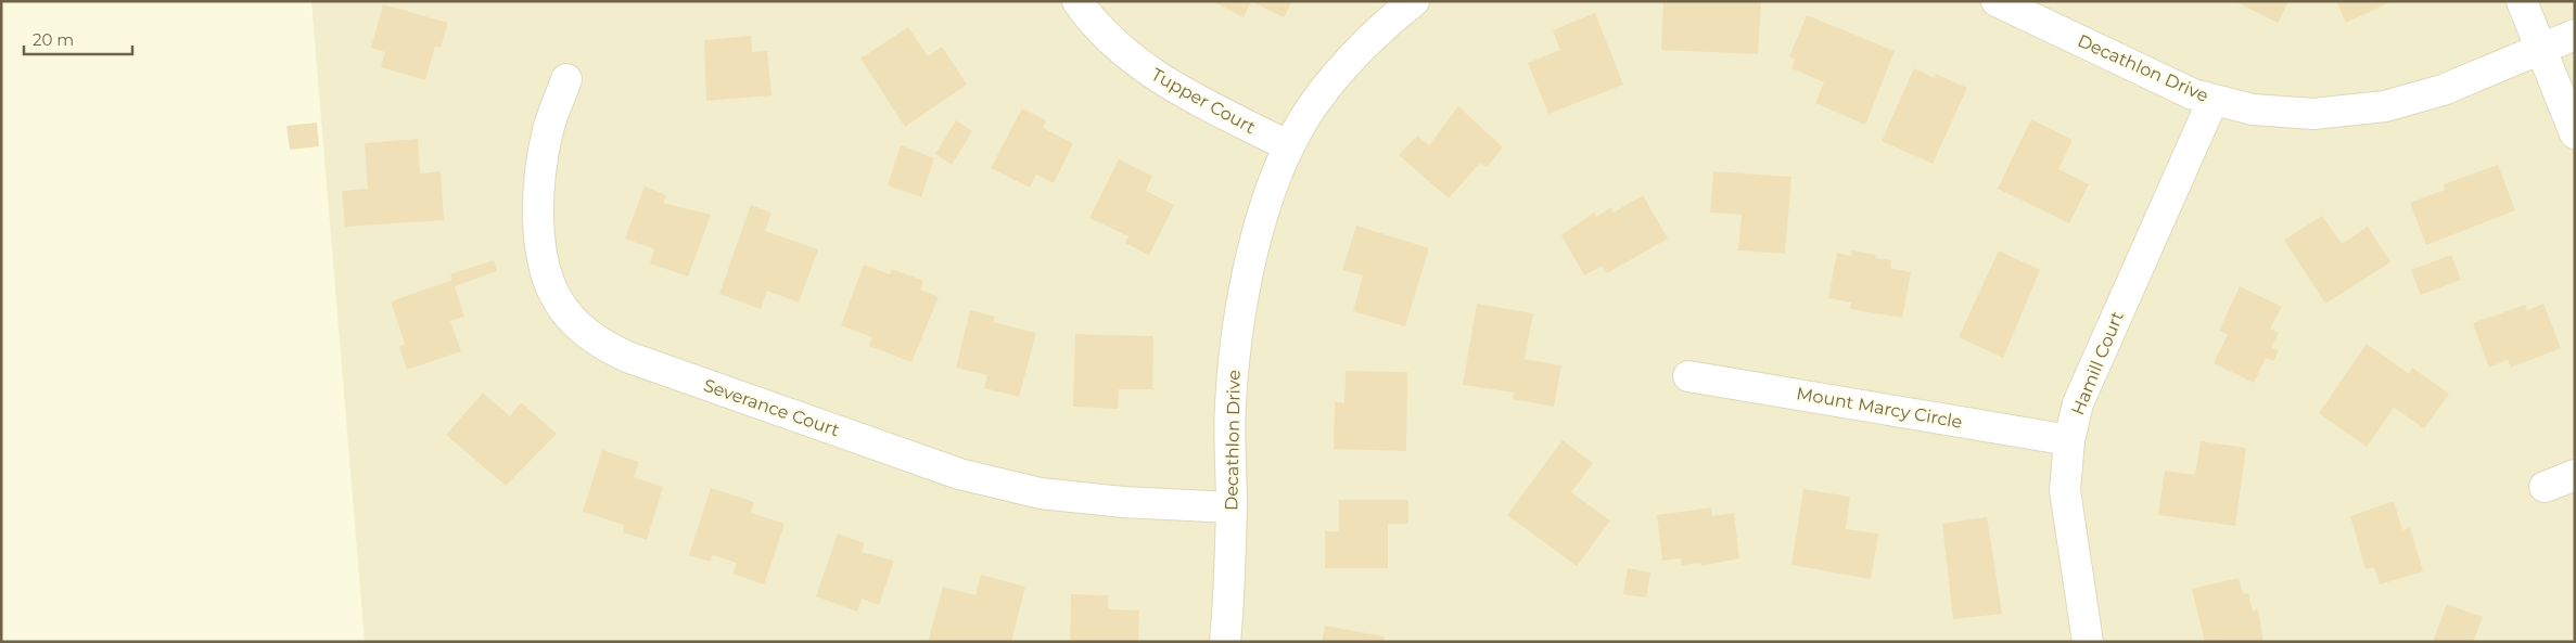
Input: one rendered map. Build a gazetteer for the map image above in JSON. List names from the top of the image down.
{
  "streets": {
    "street": [
      "Decathlon Drive",
      "Tupper Court",
      "Hamill Court",
      "Severance Court",
      "Mount Marcy Circle"
    ]
  },
  "crossings": [
    ["Decathlon Drive", "Tupper Court"],
    ["Decathlon Drive", "Hamill Court"],
    ["Decathlon Drive", "Severance Court"],
    ["Hamill Court", "Mount Marcy Circle"]
  ],
  "scale_bar": "20 m"
}
